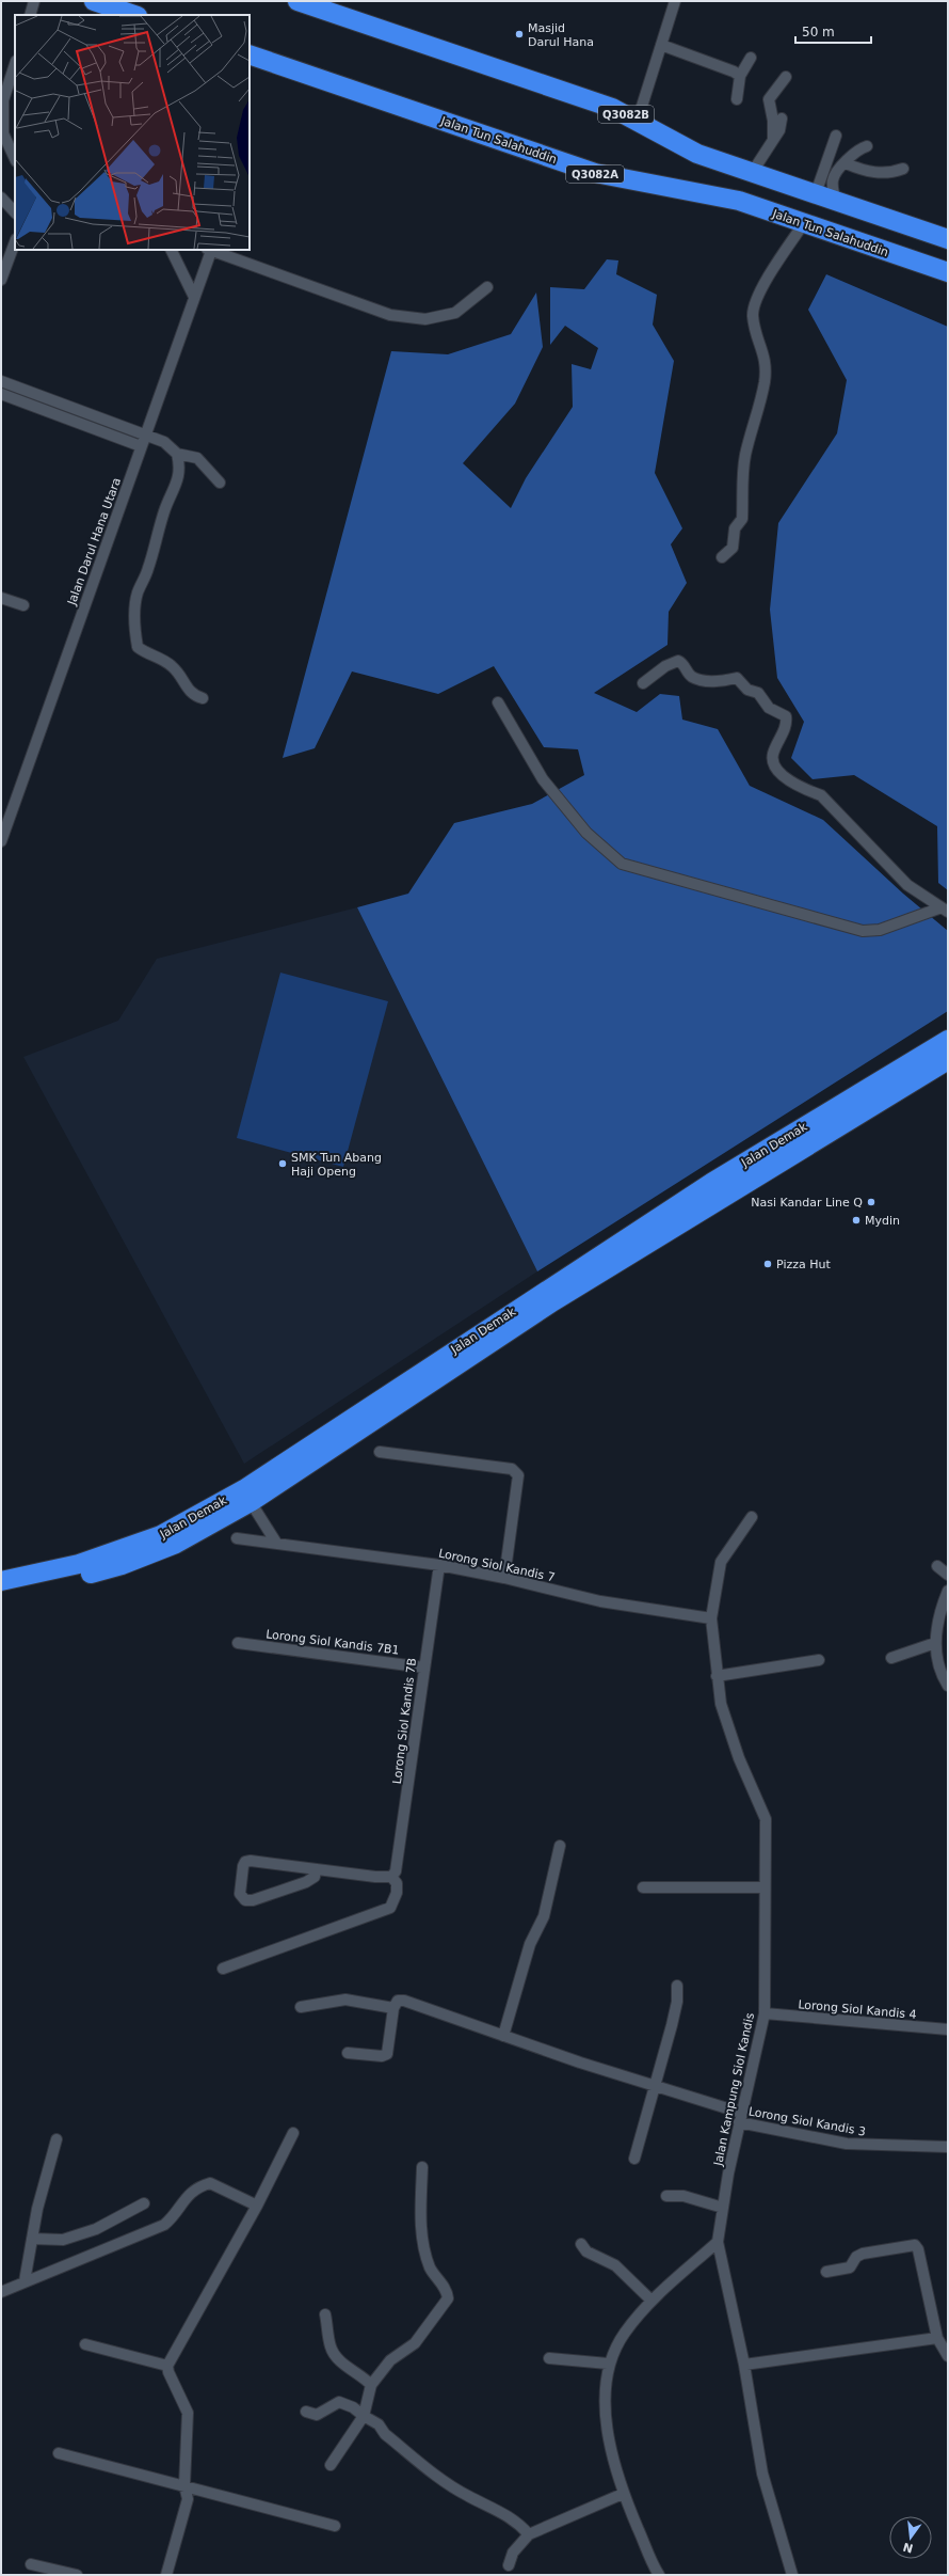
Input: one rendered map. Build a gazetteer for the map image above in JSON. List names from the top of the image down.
{
  "streets": {
    "highway": [
      "Q3082B",
      "Jalan Tun Salahuddin",
      "Q3082A",
      "Jalan Demak"
    ],
    "street": [
      "Jalan Darul Hana Utara",
      "Lorong Siol Kandis 7",
      "Lorong Siol Kandis 7B1",
      "Lorong Siol Kandis 7B",
      "Lorong Siol Kandis 4",
      "Jalan Kampung Siol Kandis",
      "Lorong Siol Kandis 3"
    ]
  },
  "crossings": [
    ["Lorong Siol Kandis 7", "Lorong Siol Kandis 7B"],
    ["Lorong Siol Kandis 7", "Jalan Kampung Siol Kandis"],
    ["Lorong Siol Kandis 7B1", "Lorong Siol Kandis 7B"],
    ["Lorong Siol Kandis 4", "Jalan Kampung Siol Kandis"],
    ["Jalan Kampung Siol Kandis", "Lorong Siol Kandis 3"]
  ],
  "places": [
    "Masjid Darul Hana",
    "SMK Tun Abang Haji Openg",
    "Nasi Kandar Line Q",
    "Mydin",
    "Pizza Hut"
  ],
  "scale_bar": "50 m",
  "north": "bottom"
}
